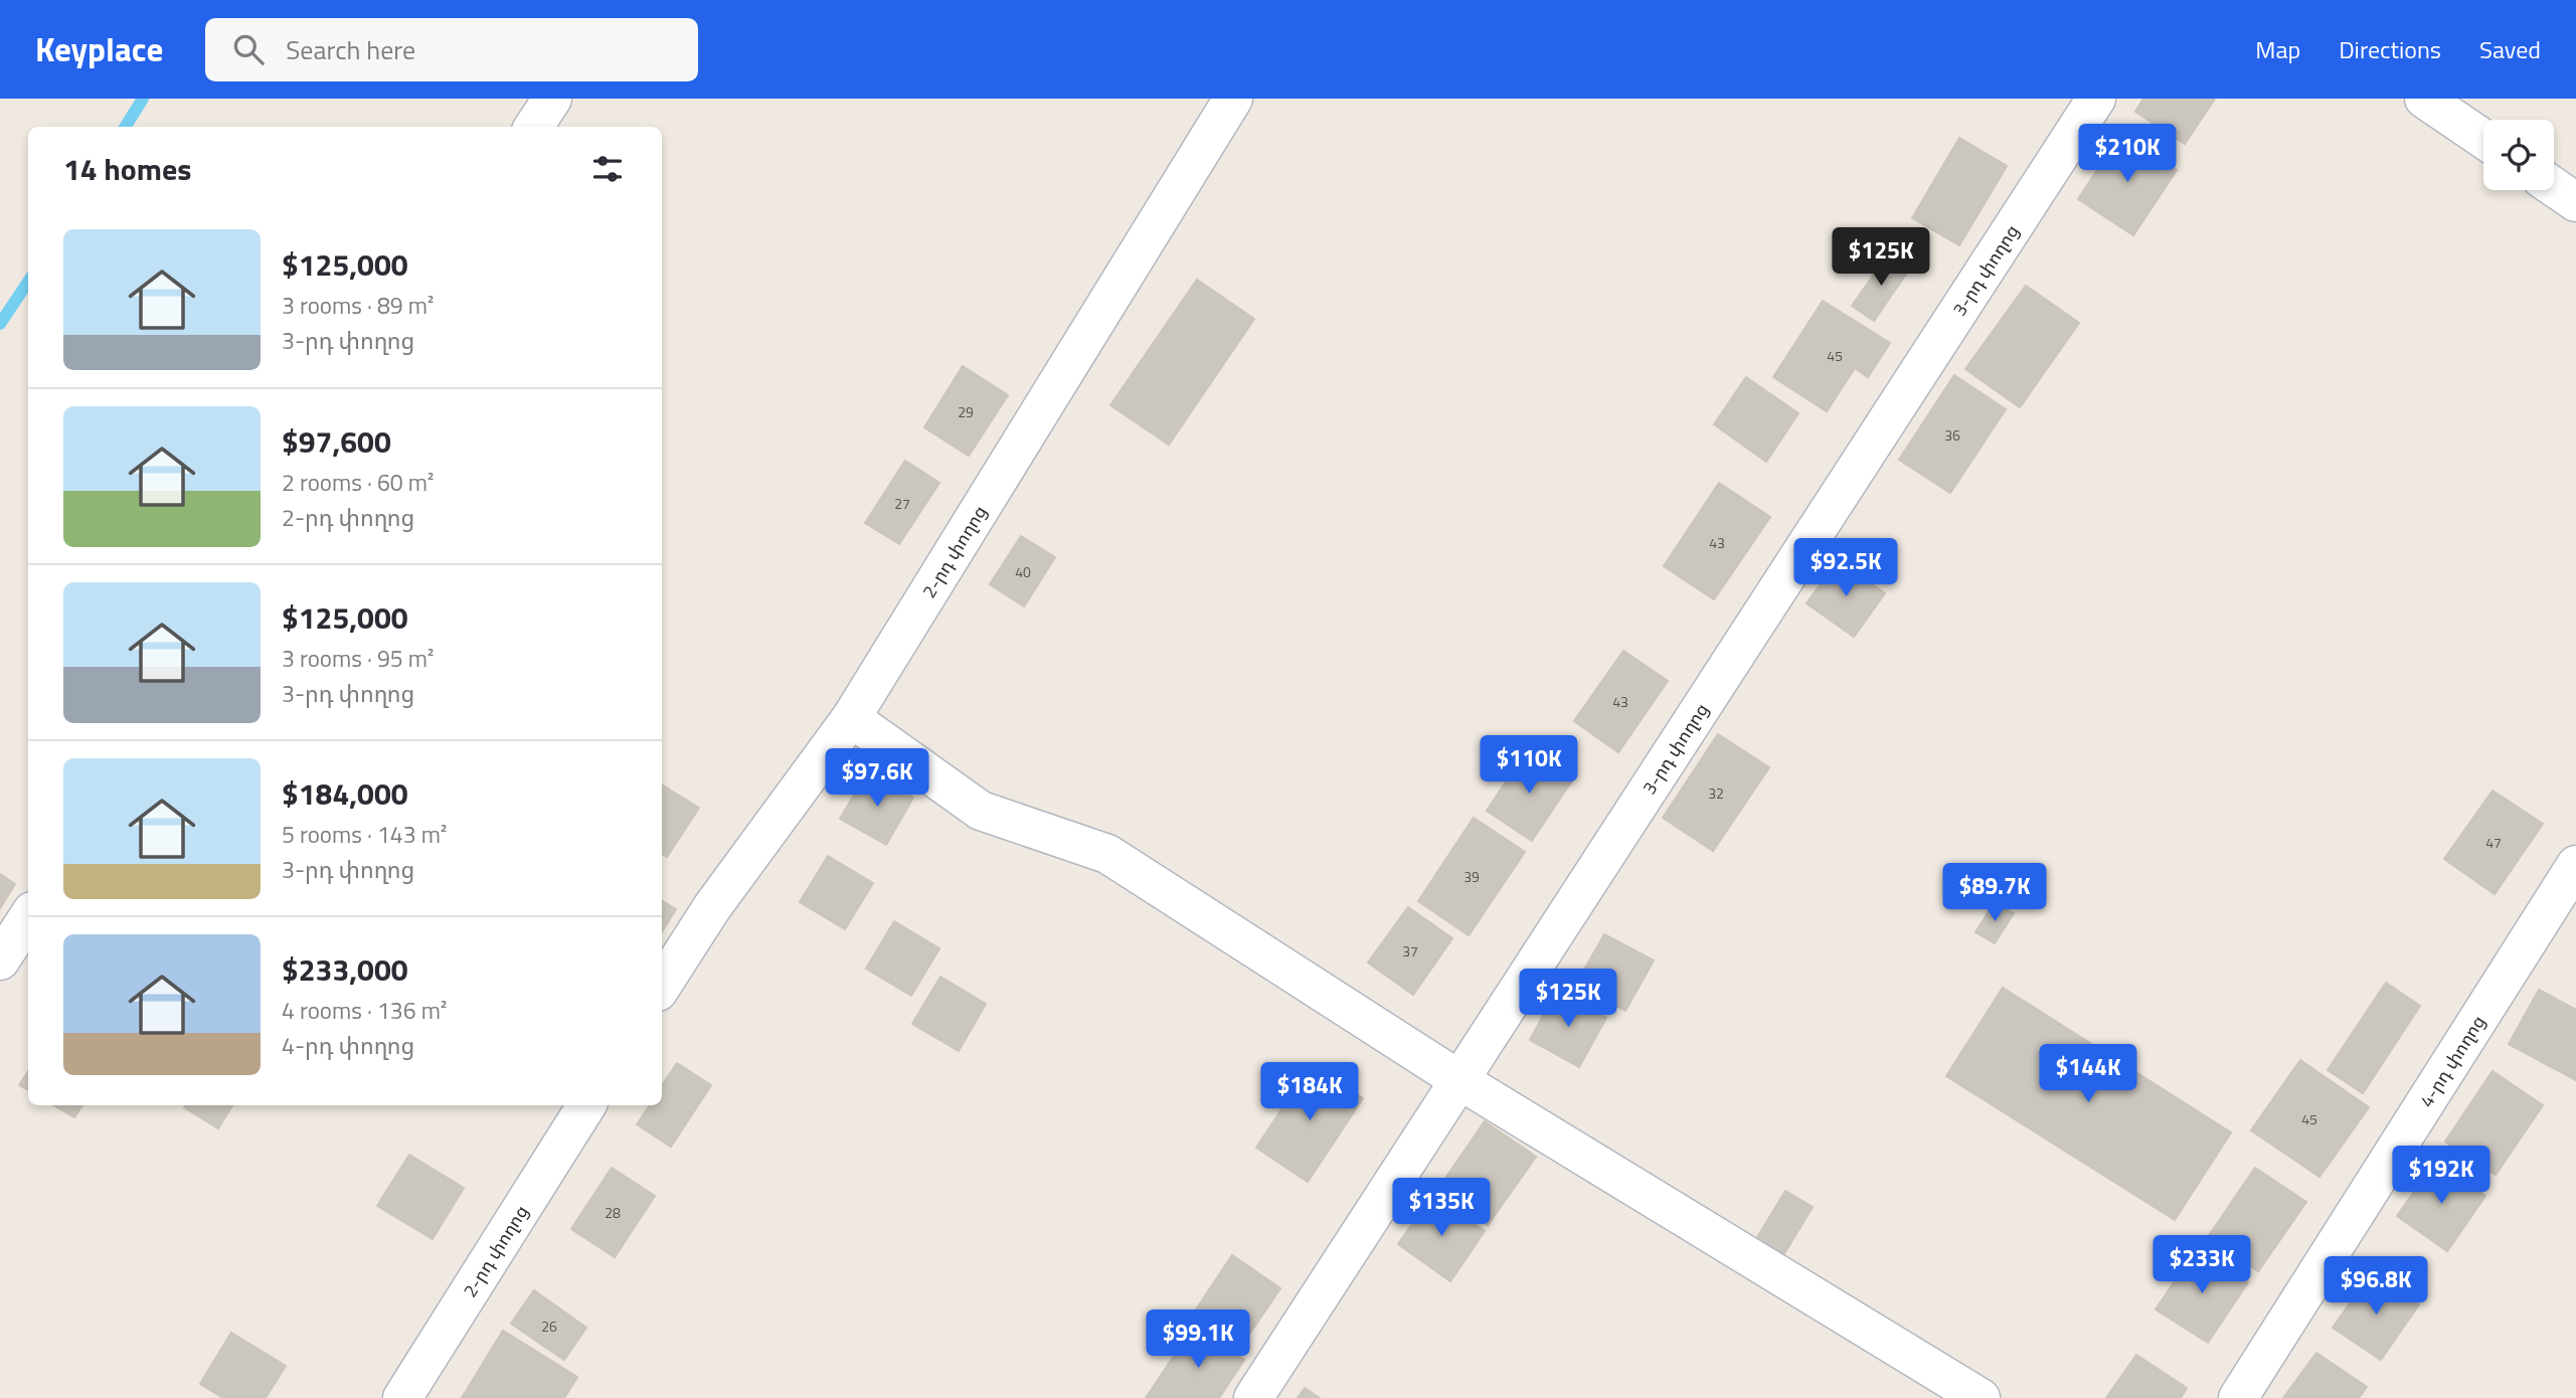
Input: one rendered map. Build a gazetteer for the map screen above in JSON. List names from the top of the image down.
{
  "streets": {
    "street": ["3-րդ փողոց", "2-րդ փողոց", "4-րդ փողոց"]
  },
  "house_numbers": [
    "45",
    "29",
    "36",
    "27",
    "43",
    "40",
    "43",
    "32",
    "47",
    "39",
    "37",
    "45",
    "28",
    "26"
  ],
  "page": {
    "header": "Keyplace",
    "search": "Search here",
    "nav": ["Map", "Directions", "Saved"],
    "price": [
      "$210K",
      "$125K",
      "$92.5K",
      "$110K",
      "$97.6K",
      "$89.7K",
      "$125K",
      "$144K",
      "$184K",
      "$192K",
      "$135K",
      "$233K",
      "$96.8K",
      "$99.1K"
    ],
    "heading": "14 homes",
    "list": [
      {
        "name": "$125,000",
        "note": "3 rooms · 89 m² · 3-րդ փողոց"
      },
      {
        "name": "$97,600",
        "note": "2 rooms · 60 m² · 2-րդ փողոց"
      },
      {
        "name": "$125,000",
        "note": "3 rooms · 95 m² · 3-րդ փողոց"
      },
      {
        "name": "$184,000",
        "note": "5 rooms · 143 m² · 3-րդ փողոց"
      },
      {
        "name": "$233,000",
        "note": "4 rooms · 136 m² · 4-րդ փողոց"
      }
    ]
  }
}
